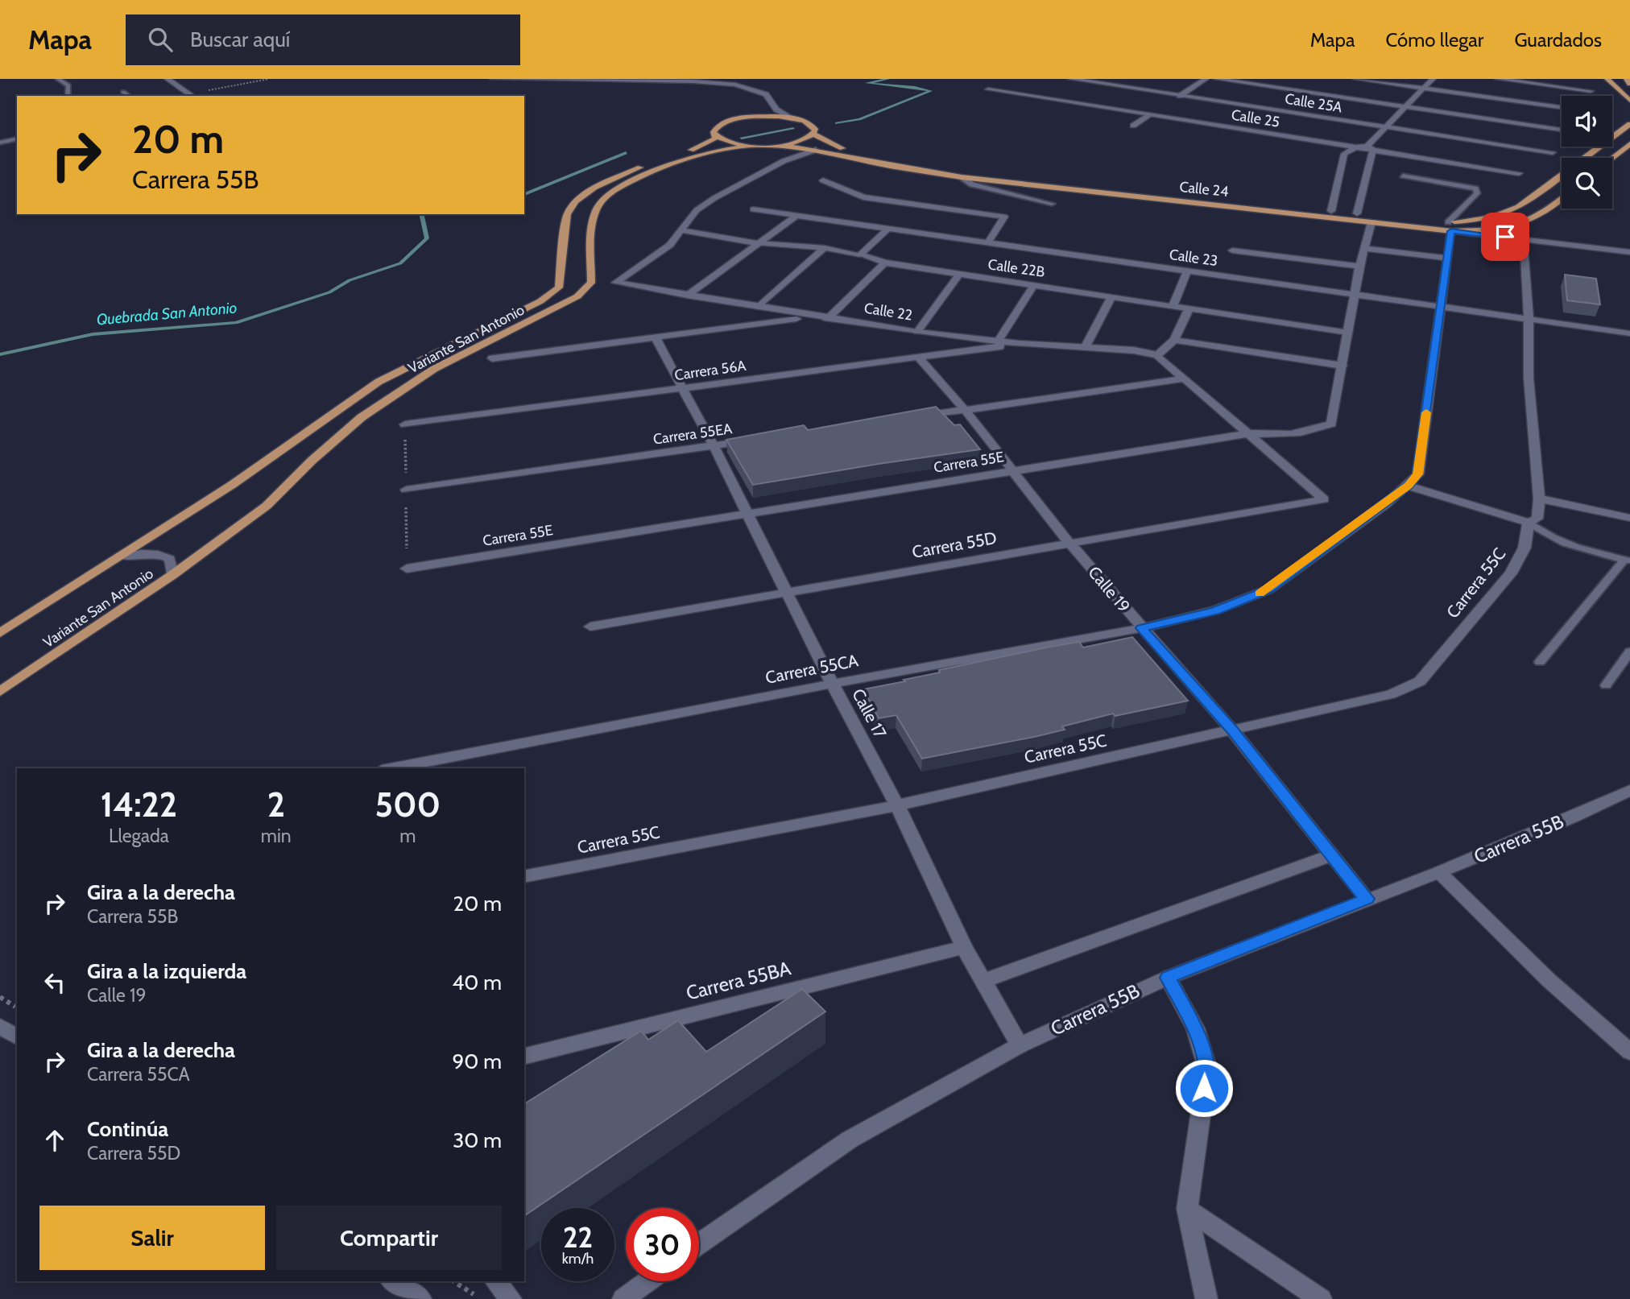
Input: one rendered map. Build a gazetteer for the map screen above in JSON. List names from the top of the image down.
{
  "streets": {
    "main road": ["Calle 24", "Variante San Antonio"],
    "street": [
      "Calle 25A",
      "Calle 25",
      "Calle 23",
      "Calle 22B",
      "Calle 22",
      "Carrera 56A",
      "Carrera 55EA",
      "Carrera 55E",
      "Carrera 55D",
      "Carrera 55C",
      "Calle 19",
      "Carrera 55CA",
      "Calle 17",
      "Carrera 55B",
      "Carrera 55BA"
    ]
  },
  "crossings": [
    ["Calle 24", "Variante San Antonio"],
    ["Calle 24", "Carrera 55E"],
    ["Calle 24", "Carrera 55C"],
    ["Calle 23", "Carrera 55E"],
    ["Calle 23", "Carrera 55C"],
    ["Calle 22B", "Calle 22"],
    ["Calle 22B", "Carrera 55E"],
    ["Calle 22", "Carrera 56A"],
    ["Carrera 56A", "Calle 19"],
    ["Carrera 56A", "Calle 17"],
    ["Carrera 55EA", "Calle 17"],
    ["Carrera 55E", "Carrera 55D"],
    ["Carrera 55E", "Calle 19"],
    ["Carrera 55E", "Calle 17"],
    ["Carrera 55D", "Calle 19"],
    ["Carrera 55D", "Calle 17"],
    ["Carrera 55C", "Calle 19"],
    ["Carrera 55C", "Calle 17"],
    ["Calle 19", "Carrera 55CA"],
    ["Calle 19", "Carrera 55B"],
    ["Carrera 55CA", "Calle 17"],
    ["Calle 17", "Carrera 55B"],
    ["Calle 17", "Carrera 55BA"]
  ],
  "water": ["Quebrada San Antonio"],
  "page": {
    "header": "Mapa",
    "search": "Buscar aquí",
    "nav": ["Mapa", "Cómo llegar", "Guardados"],
    "turn": ["20 m", "Carrera 55B"],
    "eta": [
      "14:22",
      "Llegada",
      "2",
      "min",
      "500",
      "m"
    ],
    "list": [
      {
        "name": "Gira a la derecha",
        "note": "Carrera 55B",
        "value": "20 m"
      },
      {
        "name": "Gira a la izquierda",
        "note": "Calle 19",
        "value": "40 m"
      },
      {
        "name": "Gira a la derecha",
        "note": "Carrera 55CA",
        "value": "90 m"
      },
      {
        "name": "Continúa",
        "note": "Carrera 55D",
        "value": "30 m"
      }
    ],
    "buttons": ["Salir", "Compartir"],
    "speed": "22 km/h",
    "limit": "30"
  }
}
